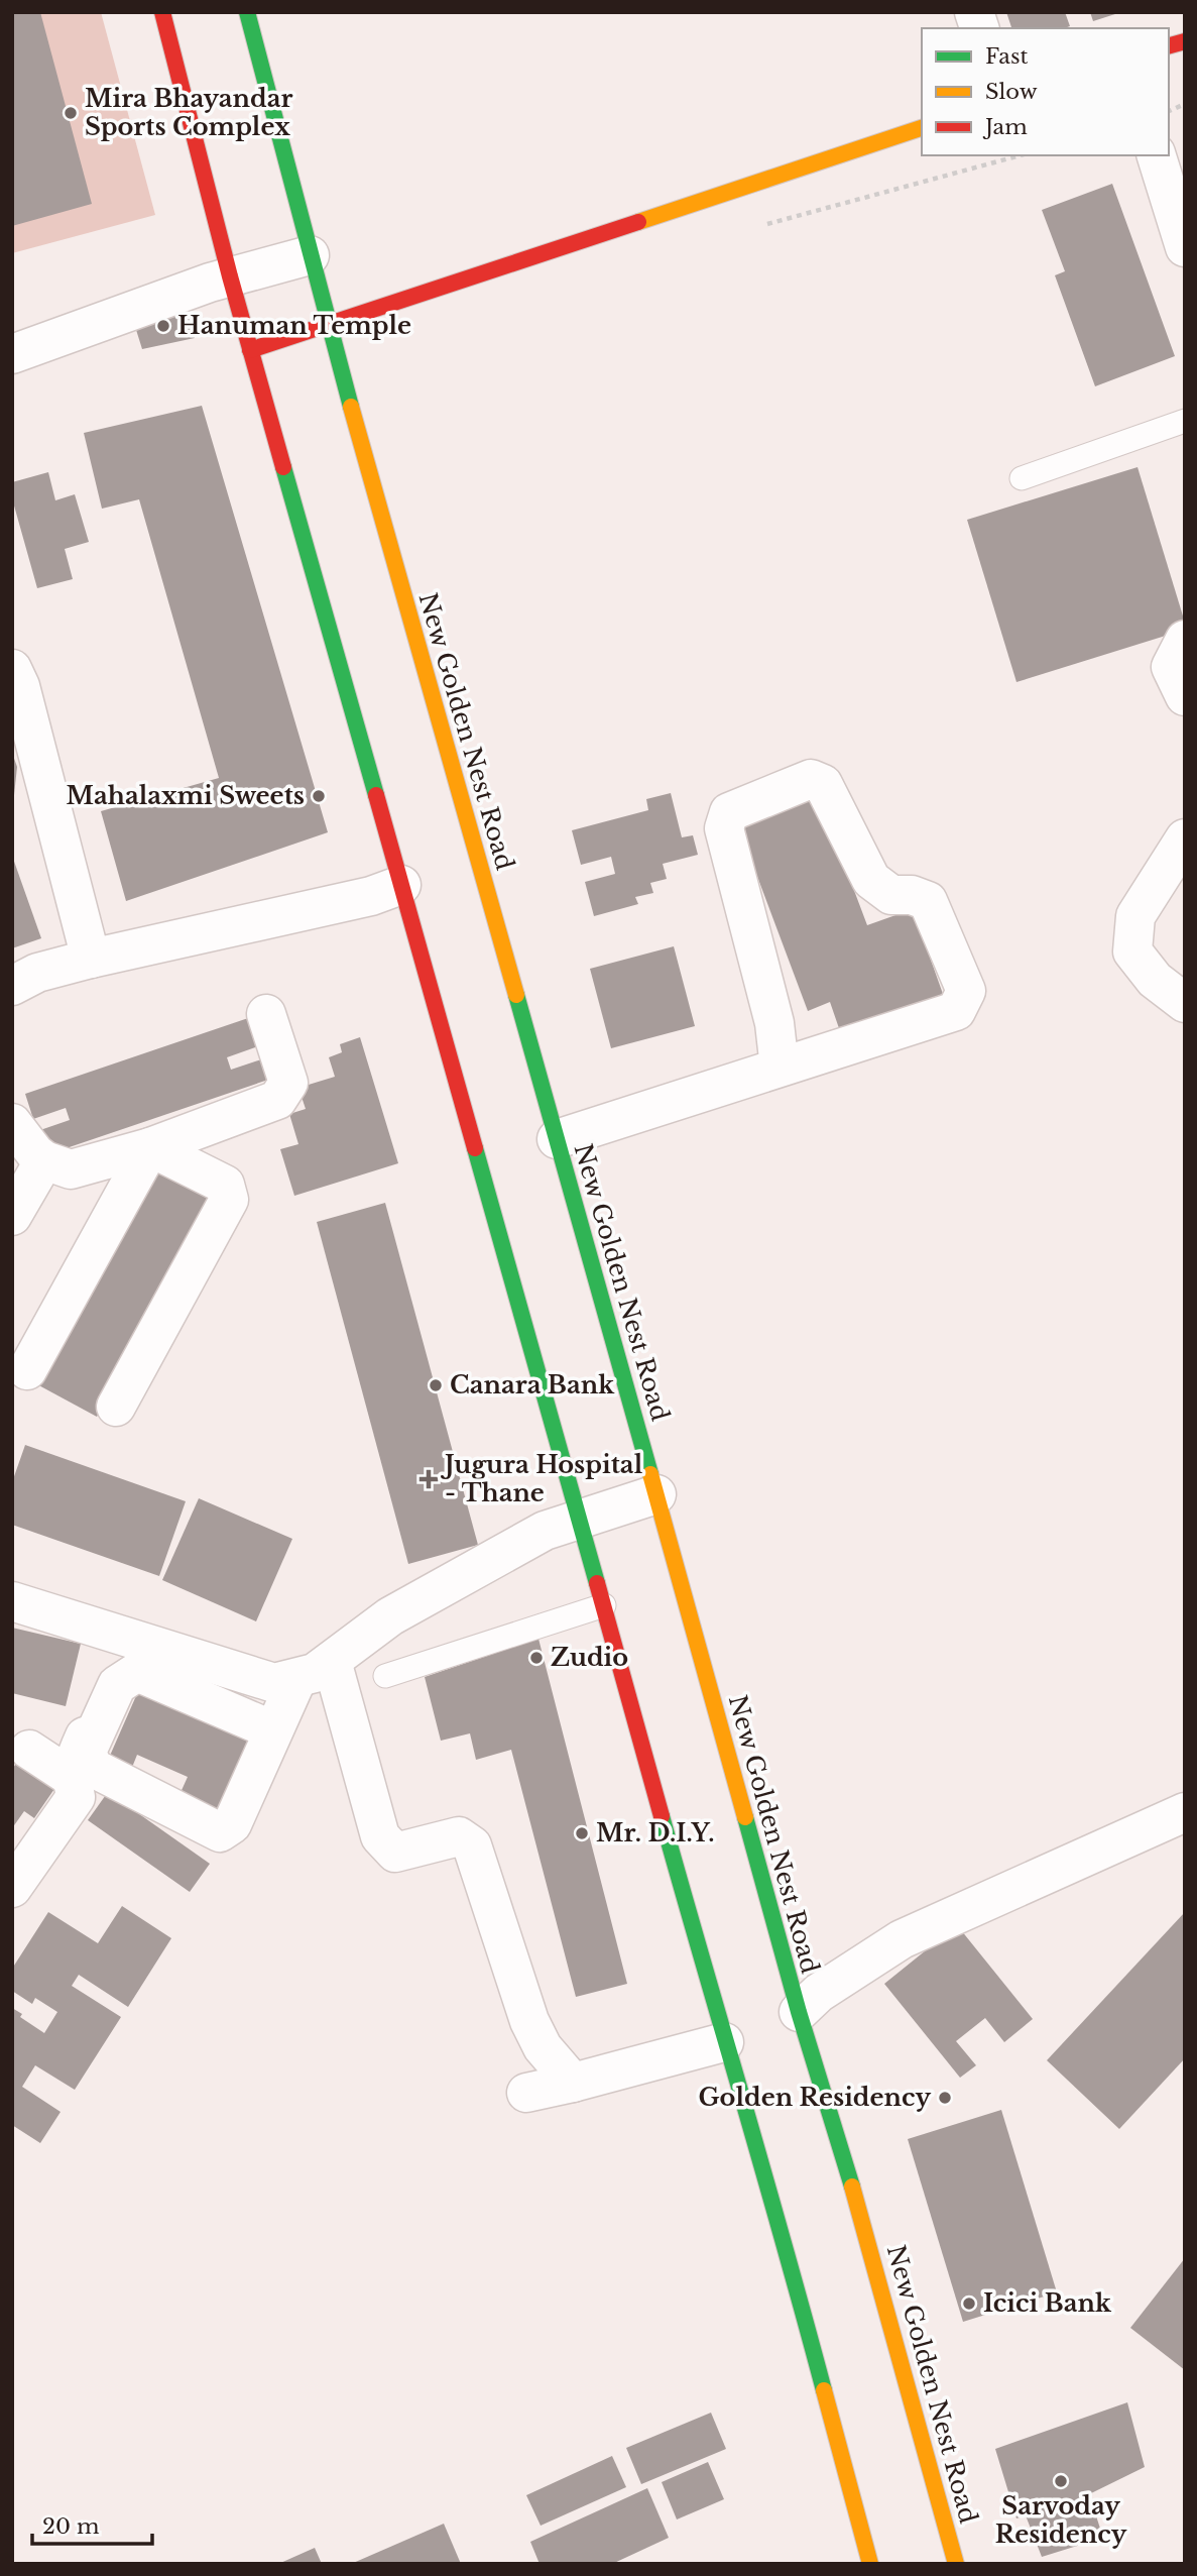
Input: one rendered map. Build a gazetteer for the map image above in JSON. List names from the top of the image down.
{
  "streets": {
    "main road": ["New Golden Nest Road"]
  },
  "places": {
    "other": [
      "Mira Bhayandar Sports Complex",
      "Hanuman Temple",
      "Mahalaxmi Sweets",
      "Canara Bank",
      "Zudio",
      "Mr. D.I.Y.",
      "Golden Residency",
      "Icici Bank",
      "Sarvoday Residency"
    ],
    "health": ["Jugura Hospital - Thane"]
  },
  "legend": ["Fast", "Slow", "Jam"],
  "scale_bar": "20 m"
}
